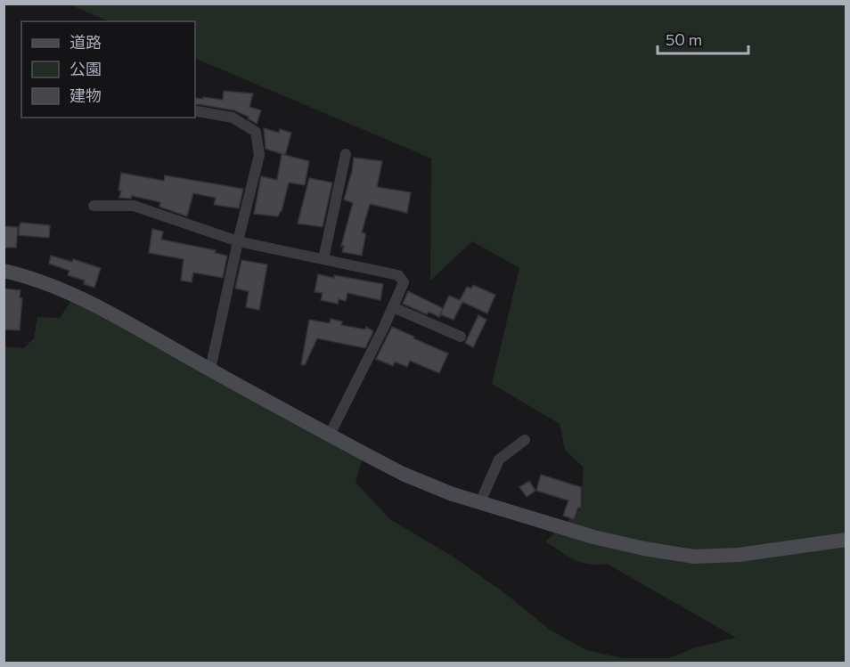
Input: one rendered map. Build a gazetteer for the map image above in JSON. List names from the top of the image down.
{
  "legend": ["道路", "公園", "建物"],
  "scale_bar": "50 m"
}
